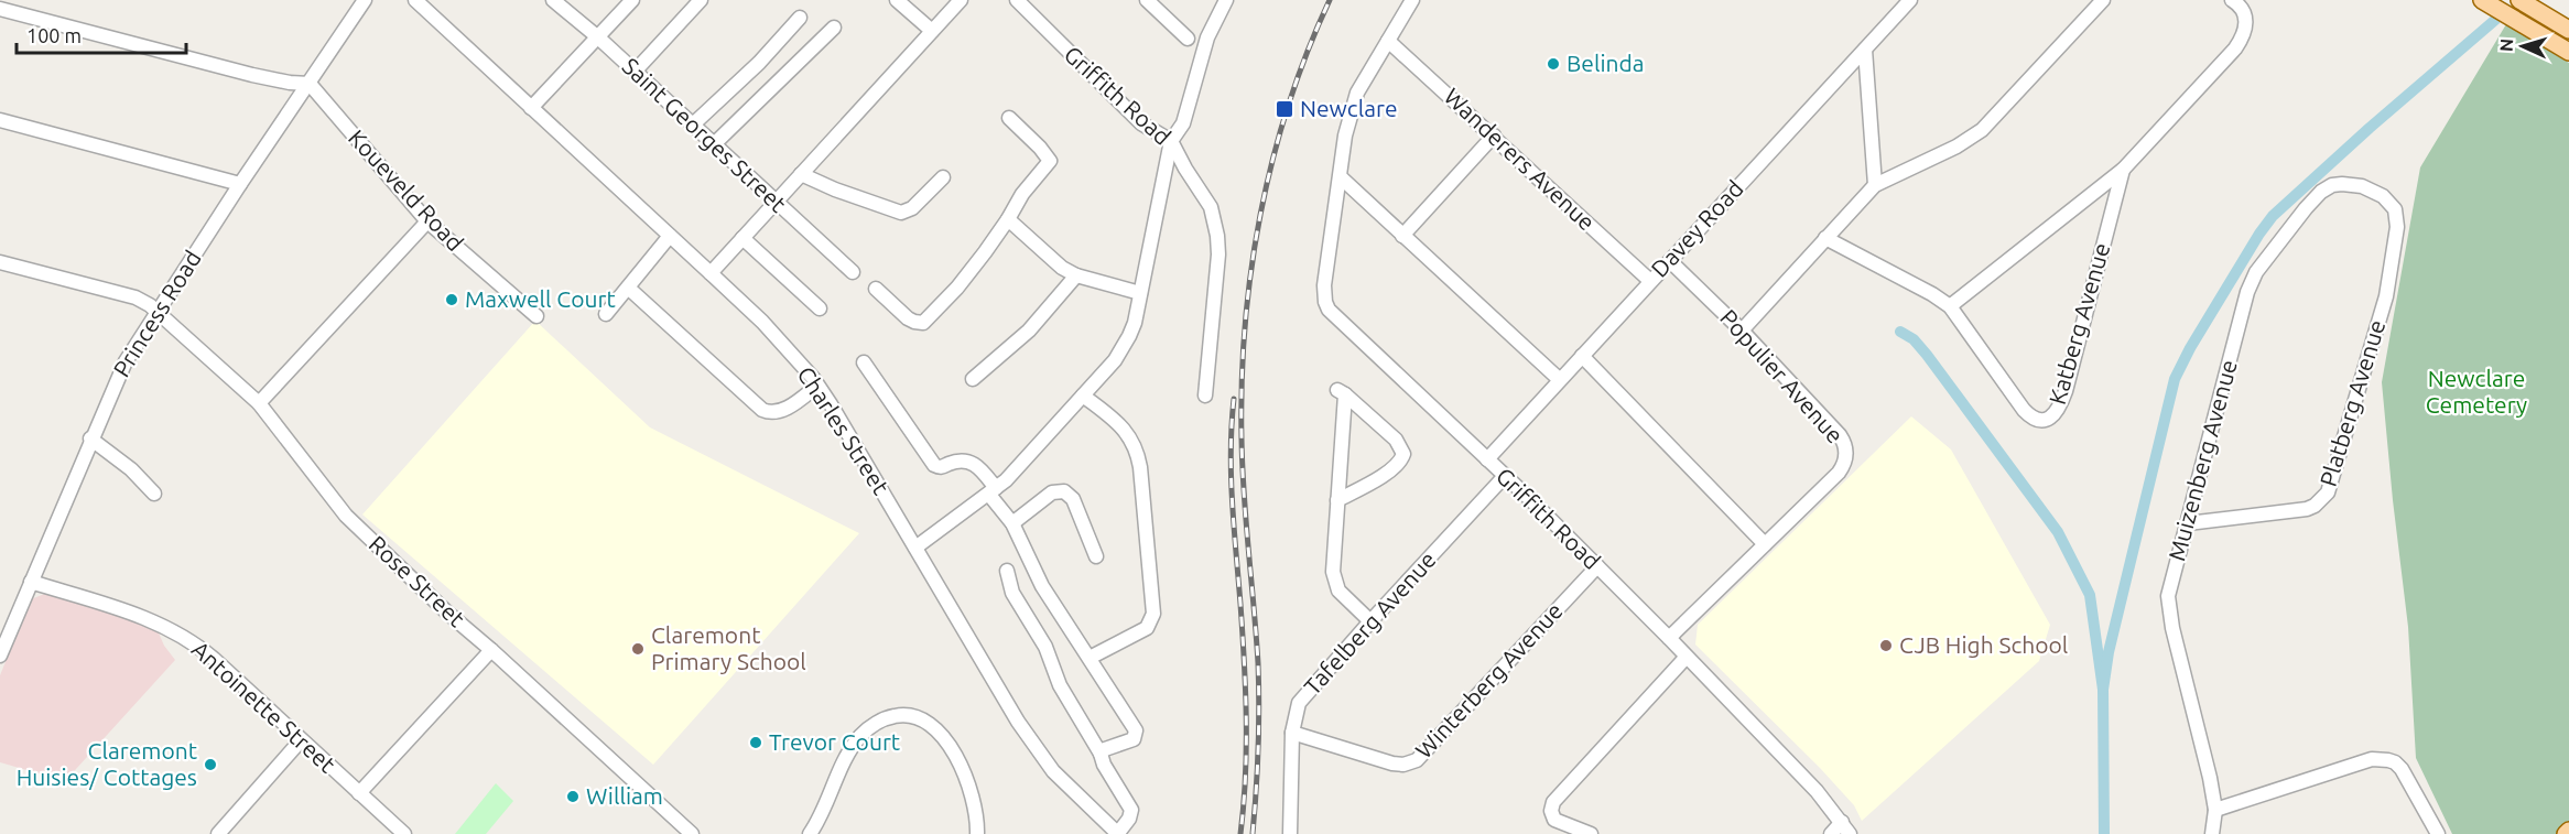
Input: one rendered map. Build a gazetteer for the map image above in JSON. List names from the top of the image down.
{
  "streets": {
    "street": [
      "Griffith Road",
      "Saint Georges Street",
      "Wanderers Avenue",
      "Koueveld Road",
      "Davey Road",
      "Princess Road",
      "Katberg Avenue",
      "Populier Avenue",
      "Platberg Avenue",
      "Charles Street",
      "Muizenberg Avenue",
      "Rose Street",
      "Tafelberg Avenue",
      "Winterberg Avenue",
      "Antoinette Street"
    ]
  },
  "crossings": [
    ["Griffith Road", "Wanderers Avenue"],
    ["Griffith Road", "Davey Road"],
    ["Griffith Road", "Populier Avenue"],
    ["Griffith Road", "Tafelberg Avenue"],
    ["Griffith Road", "Winterberg Avenue"],
    ["Wanderers Avenue", "Davey Road"],
    ["Koueveld Road", "Princess Road"],
    ["Davey Road", "Populier Avenue"],
    ["Princess Road", "Rose Street"],
    ["Princess Road", "Antoinette Street"],
    ["Platberg Avenue", "Muizenberg Avenue"],
    ["Tafelberg Avenue", "Winterberg Avenue"]
  ],
  "parks": ["Newclare Cemetery"],
  "places": {
    "other": [
      "Belinda",
      "Maxwell Court",
      "CJB High School",
      "Claremont Primary School",
      "Trevor Court",
      "Claremont Huisies/ Cottages",
      "William"
    ],
    "transit": ["Newclare"]
  },
  "scale_bar": "100 m",
  "north": "left"
}
